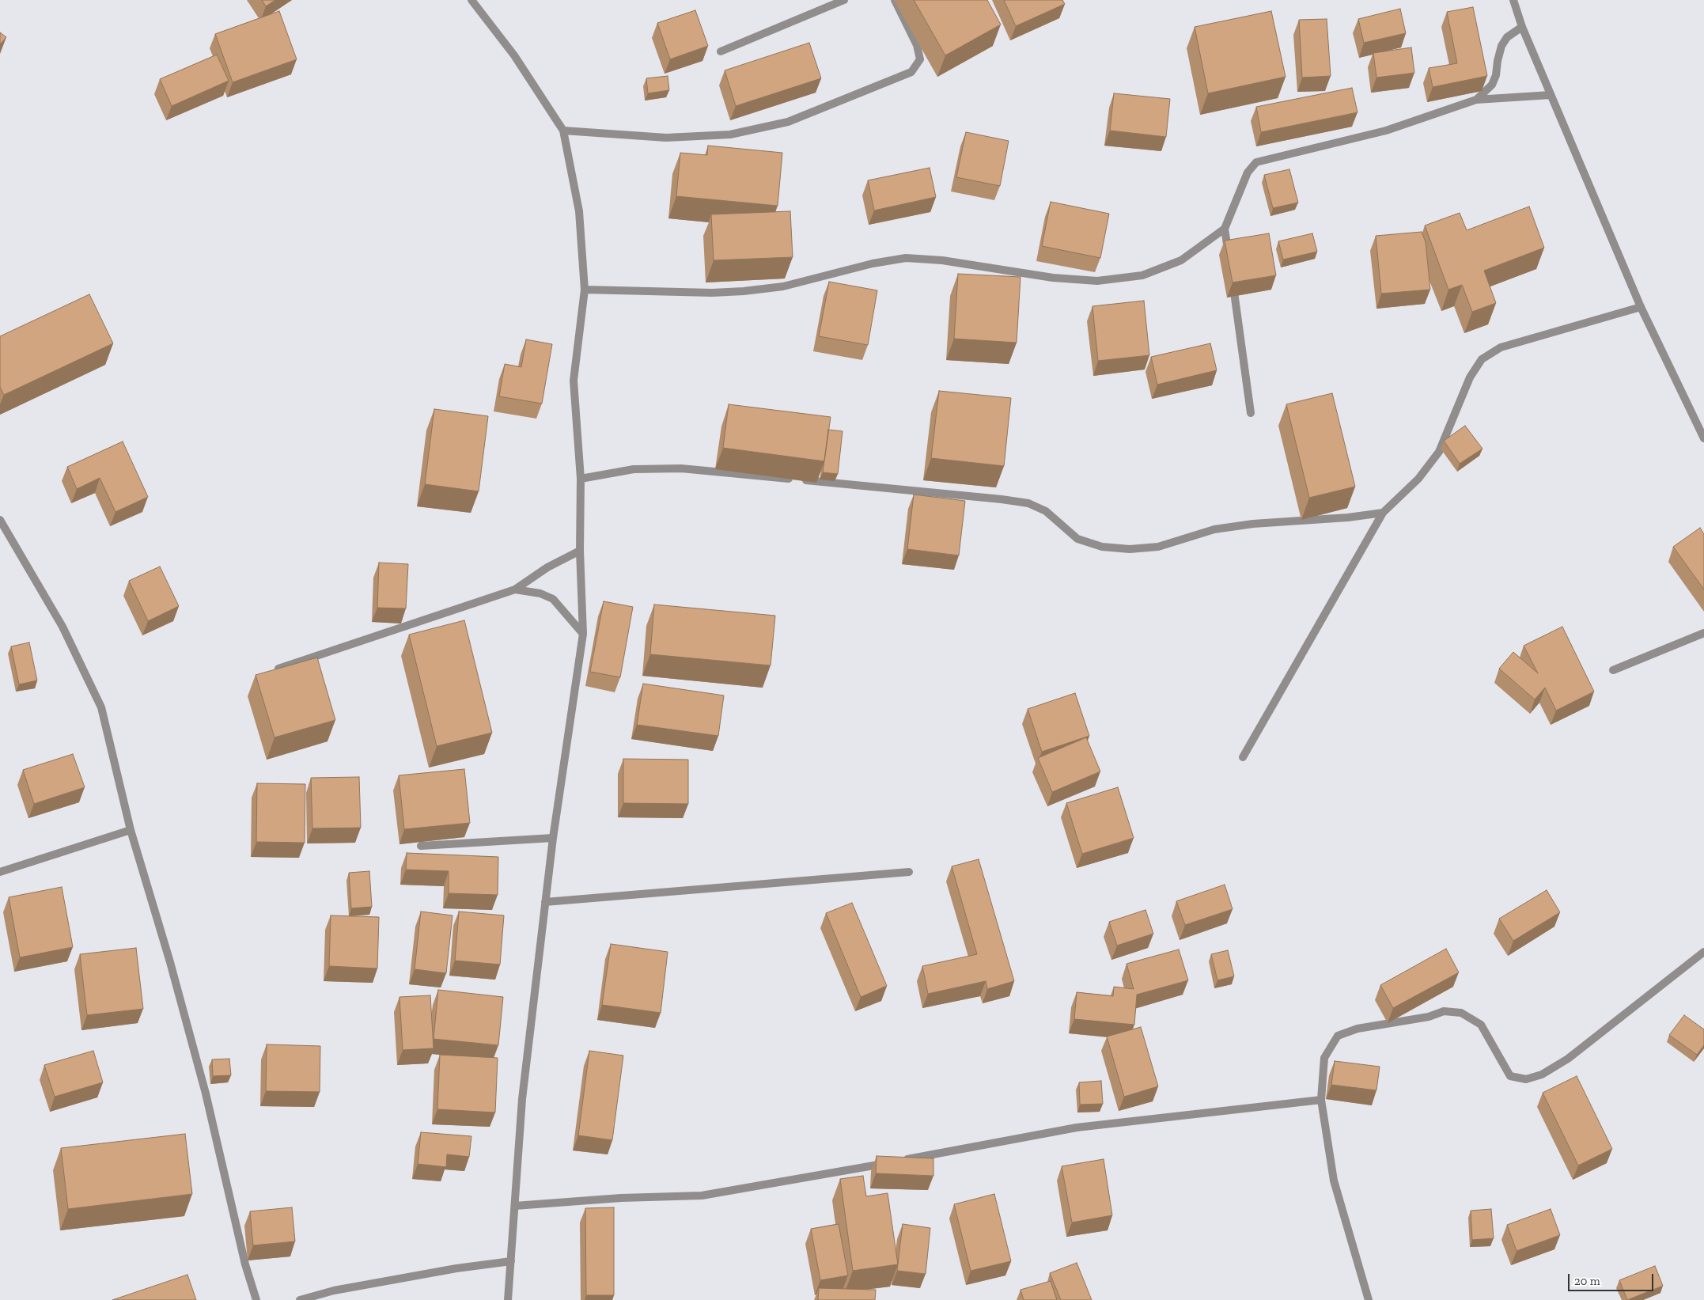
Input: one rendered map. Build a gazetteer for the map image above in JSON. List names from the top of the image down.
{
  "scale_bar": "20 m"
}
